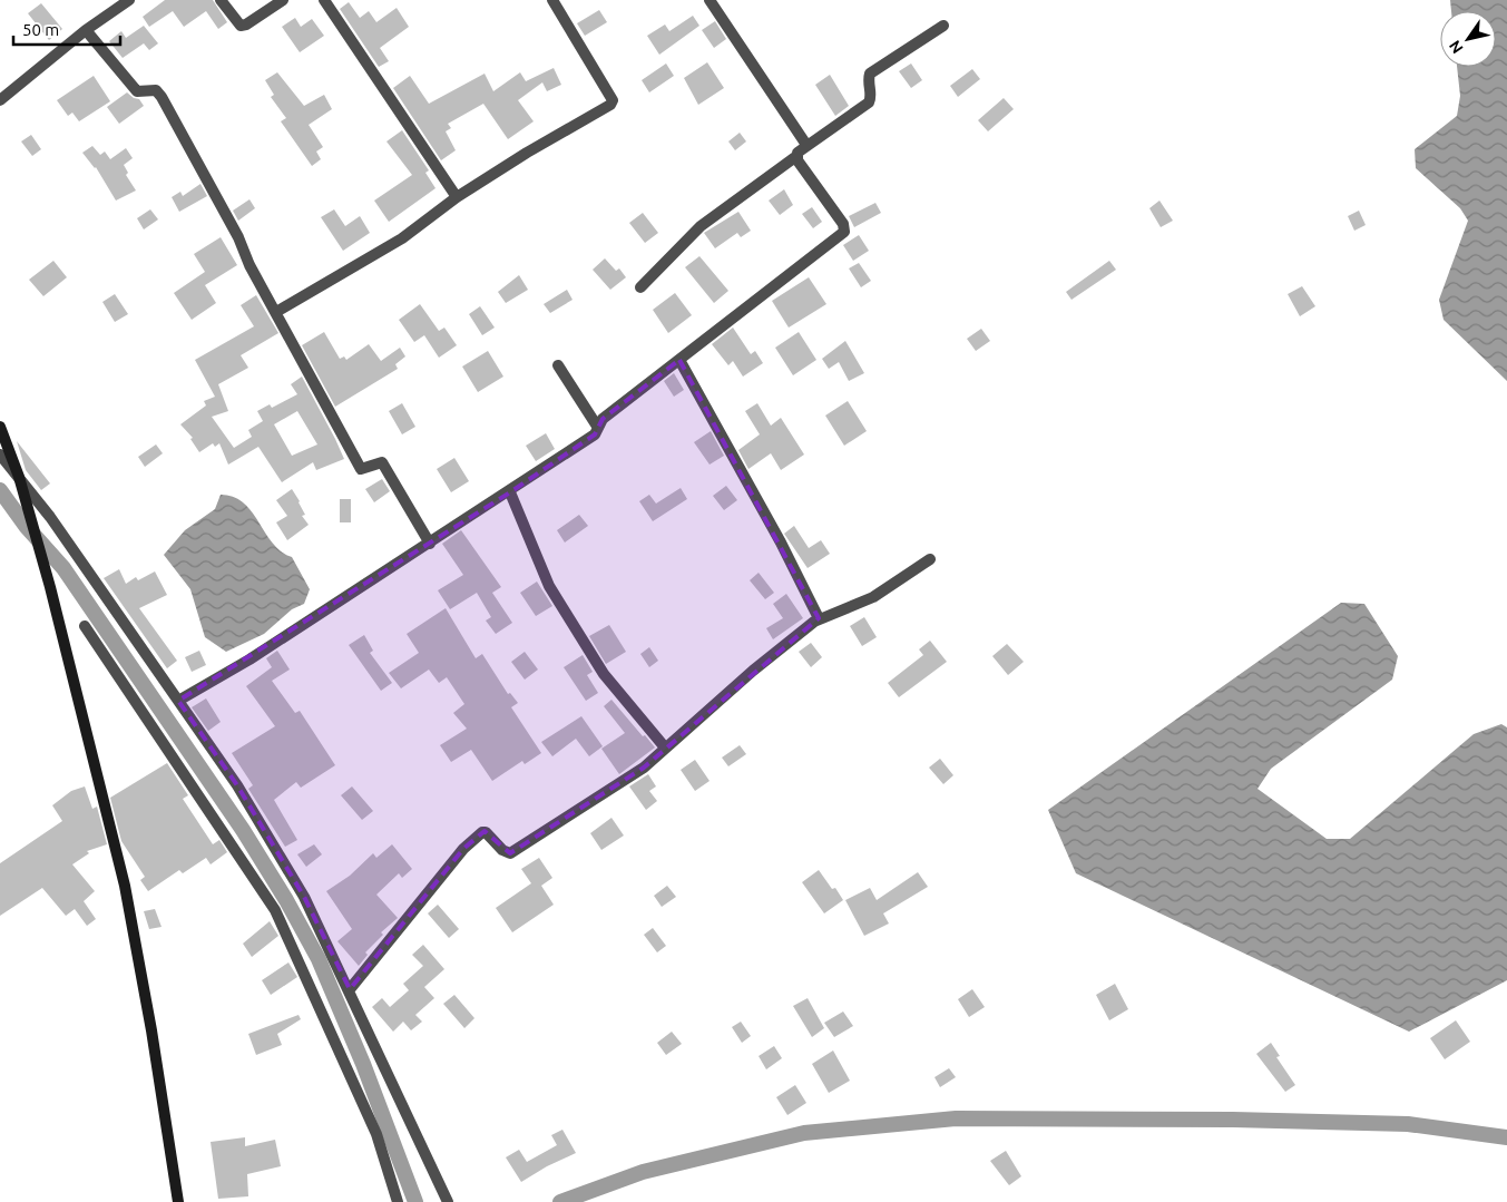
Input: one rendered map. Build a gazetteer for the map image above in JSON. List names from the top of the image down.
{
  "scale_bar": "50 m",
  "north": "bottom left"
}
